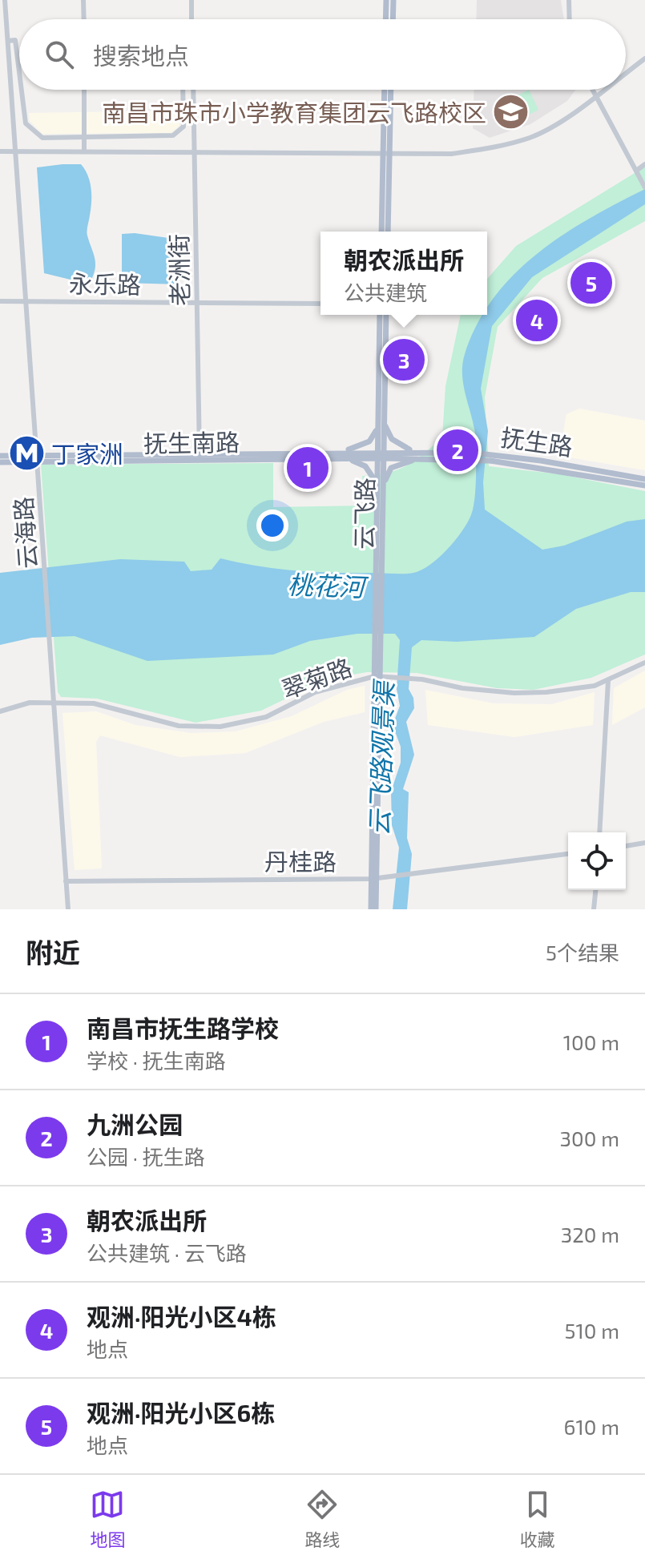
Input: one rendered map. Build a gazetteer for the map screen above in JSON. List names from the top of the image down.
{
  "streets": {
    "main road": ["抚生路", "抚生南路", "云飞路"],
    "street": [
      "老洲街",
      "永乐路",
      "云海路",
      "翠菊路",
      "丹桂路"
    ]
  },
  "crossings": [
    ["老洲街", "永乐路"],
    ["老洲街", "抚生南路"],
    ["永乐路", "云海路"],
    ["抚生路", "抚生南路"],
    ["抚生路", "云飞路"],
    ["抚生南路", "云飞路"],
    ["抚生南路", "云海路"],
    ["云飞路", "翠菊路"],
    ["云飞路", "丹桂路"],
    ["云海路", "翠菊路"],
    ["云海路", "丹桂路"]
  ],
  "water": ["桃花河", "云飞路观景渠"],
  "places": {
    "school or university": ["南昌市珠市小学教育集团云飞路校区"],
    "metro station": ["丁家洲"]
  },
  "page": {
    "search": "搜索地点",
    "popup": ["朝农派出所", "公共建筑"],
    "pins": [
      "5",
      "4",
      "3",
      "2",
      "1"
    ],
    "heading": ["附近", "5个结果"],
    "list": [
      {
        "mark": "1",
        "name": "南昌市抚生路学校",
        "note": "学校 · 抚生南路",
        "value": "100 m"
      },
      {
        "mark": "2",
        "name": "九洲公园",
        "note": "公园 · 抚生路",
        "value": "300 m"
      },
      {
        "mark": "3",
        "name": "朝农派出所",
        "note": "公共建筑 · 云飞路",
        "value": "320 m"
      },
      {
        "mark": "4",
        "name": "观洲·阳光小区4栋",
        "note": "地点",
        "value": "510 m"
      },
      {
        "mark": "5",
        "name": "观洲·阳光小区6栋",
        "note": "地点",
        "value": "610 m"
      }
    ],
    "nav": ["地图", "路线", "收藏"]
  }
}
